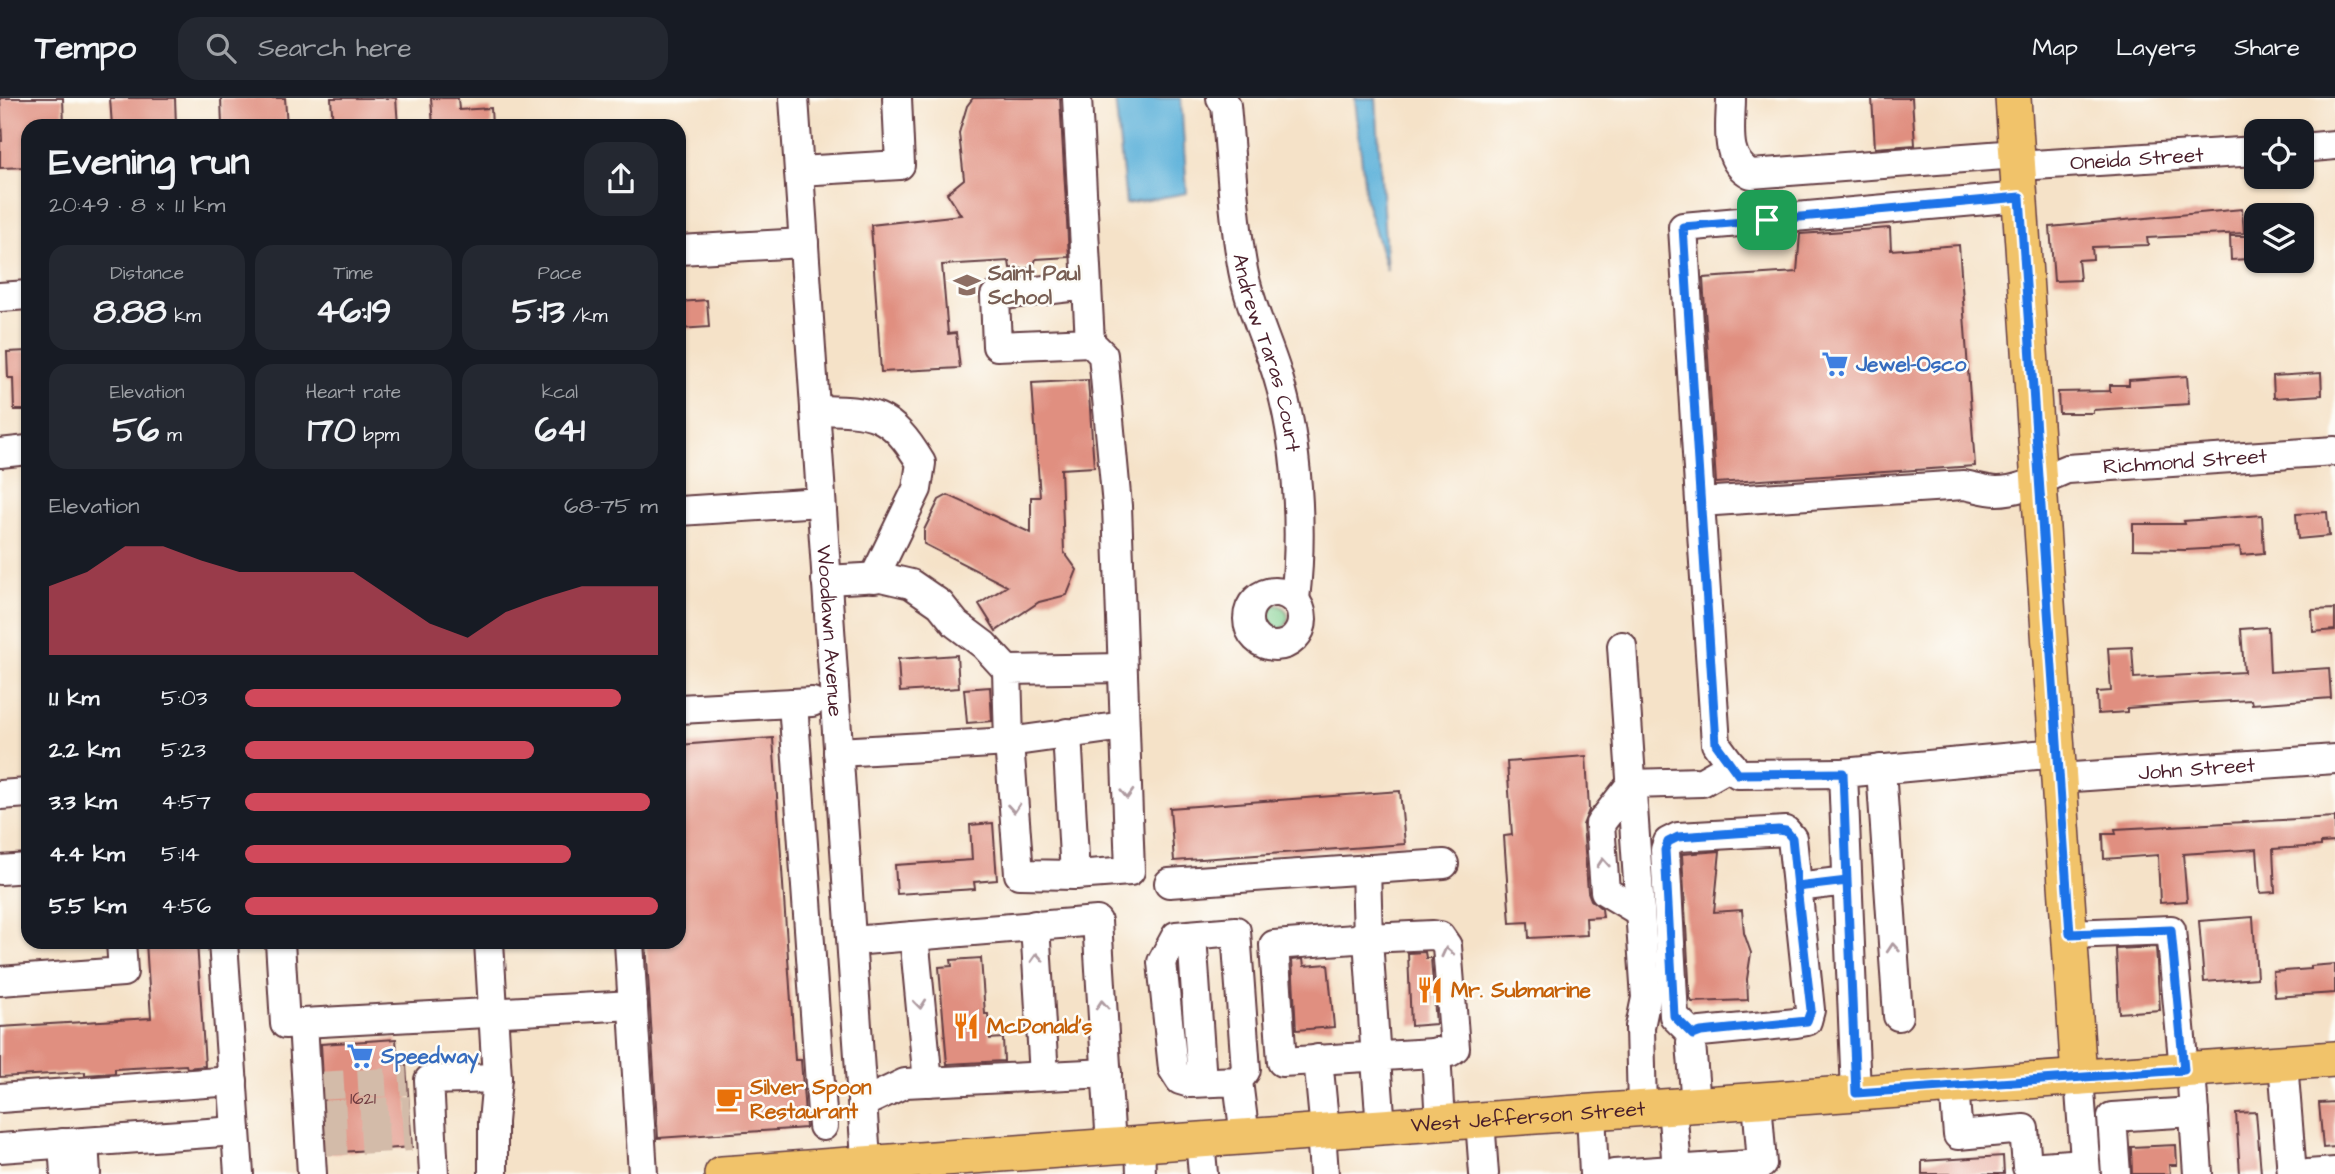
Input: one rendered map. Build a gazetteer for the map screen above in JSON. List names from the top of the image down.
{
  "streets": {
    "main road": ["West Jefferson Street"],
    "street": [
      "Oneida Street",
      "Andrew Taras Court",
      "Richmond Street",
      "Woodlawn Avenue",
      "John Street"
    ]
  },
  "crossings": [
    ["Woodlawn Avenue", "West Jefferson Street"]
  ],
  "places": {
    "school or university": ["Saint Paul School"],
    "supermarket": ["Jewel-Osco", "Speedway"],
    "restaurant": ["Mr. Submarine", "McDonald's"],
    "cafe": ["Silver Spoon Restaurant"]
  },
  "house_numbers": ["1621"],
  "page": {
    "header": "Tempo",
    "search": "Search here",
    "nav": ["Map", "Layers", "Share"],
    "heading": ["Evening run", "20:49 · 8 × 1.1 km"],
    "stats": [
      ["Distance", "8.88 km"],
      ["Time", "46:19"],
      ["Pace", "5:13 /km"],
      ["Elevation", "56 m"],
      ["Heart rate", "170 bpm"],
      ["kcal", "641"]
    ],
    "chart": ["Elevation", "68–75 m"],
    "list": [
      {
        "name": "1.1 km",
        "note": "5:03"
      },
      {
        "name": "2.2 km",
        "note": "5:23"
      },
      {
        "name": "3.3 km",
        "note": "4:57"
      },
      {
        "name": "4.4 km",
        "note": "5:14"
      },
      {
        "name": "5.5 km",
        "note": "4:56"
      }
    ]
  }
}
